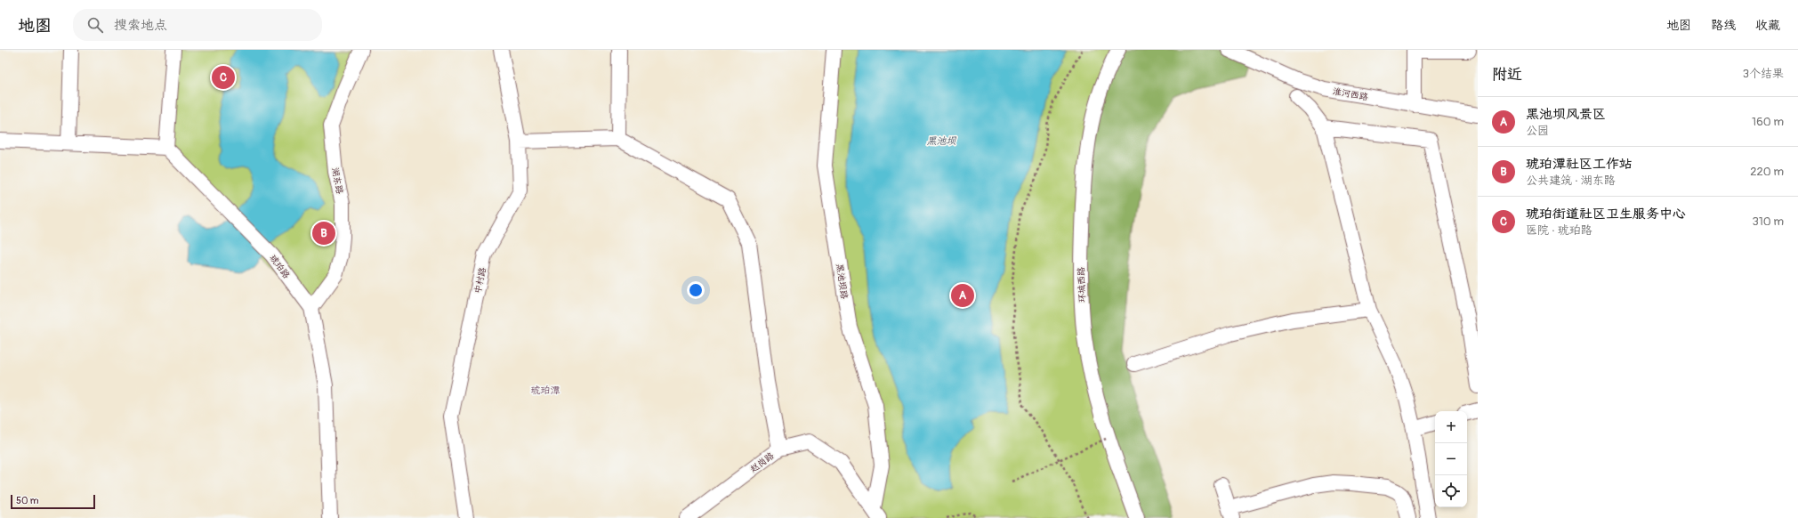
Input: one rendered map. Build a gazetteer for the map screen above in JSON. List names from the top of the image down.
{
  "streets": {
    "street": [
      "淮河西路",
      "湖东路",
      "琥珀路",
      "中村路",
      "黑池坝路",
      "环城西路",
      "赵岗路"
    ]
  },
  "crossings": [
    ["湖东路", "琥珀路"],
    ["黑池坝路", "赵岗路"]
  ],
  "districts": ["琥珀潭"],
  "water": ["黑池坝"],
  "scale_bar": "50 m",
  "page": {
    "header": "地图",
    "search": "搜索地点",
    "nav": ["地图", "路线", "收藏"],
    "heading": ["附近", "3个结果"],
    "pins": ["C", "B", "A"],
    "list": [
      {
        "mark": "A",
        "name": "黑池坝风景区",
        "note": "公园",
        "value": "160 m"
      },
      {
        "mark": "B",
        "name": "琥珀潭社区工作站",
        "note": "公共建筑 · 湖东路",
        "value": "220 m"
      },
      {
        "mark": "C",
        "name": "琥珀街道社区卫生服务中心",
        "note": "医院 · 琥珀路",
        "value": "310 m"
      }
    ],
    "map_buttons": ["+", "−"],
    "scale": "50 m"
  }
}
